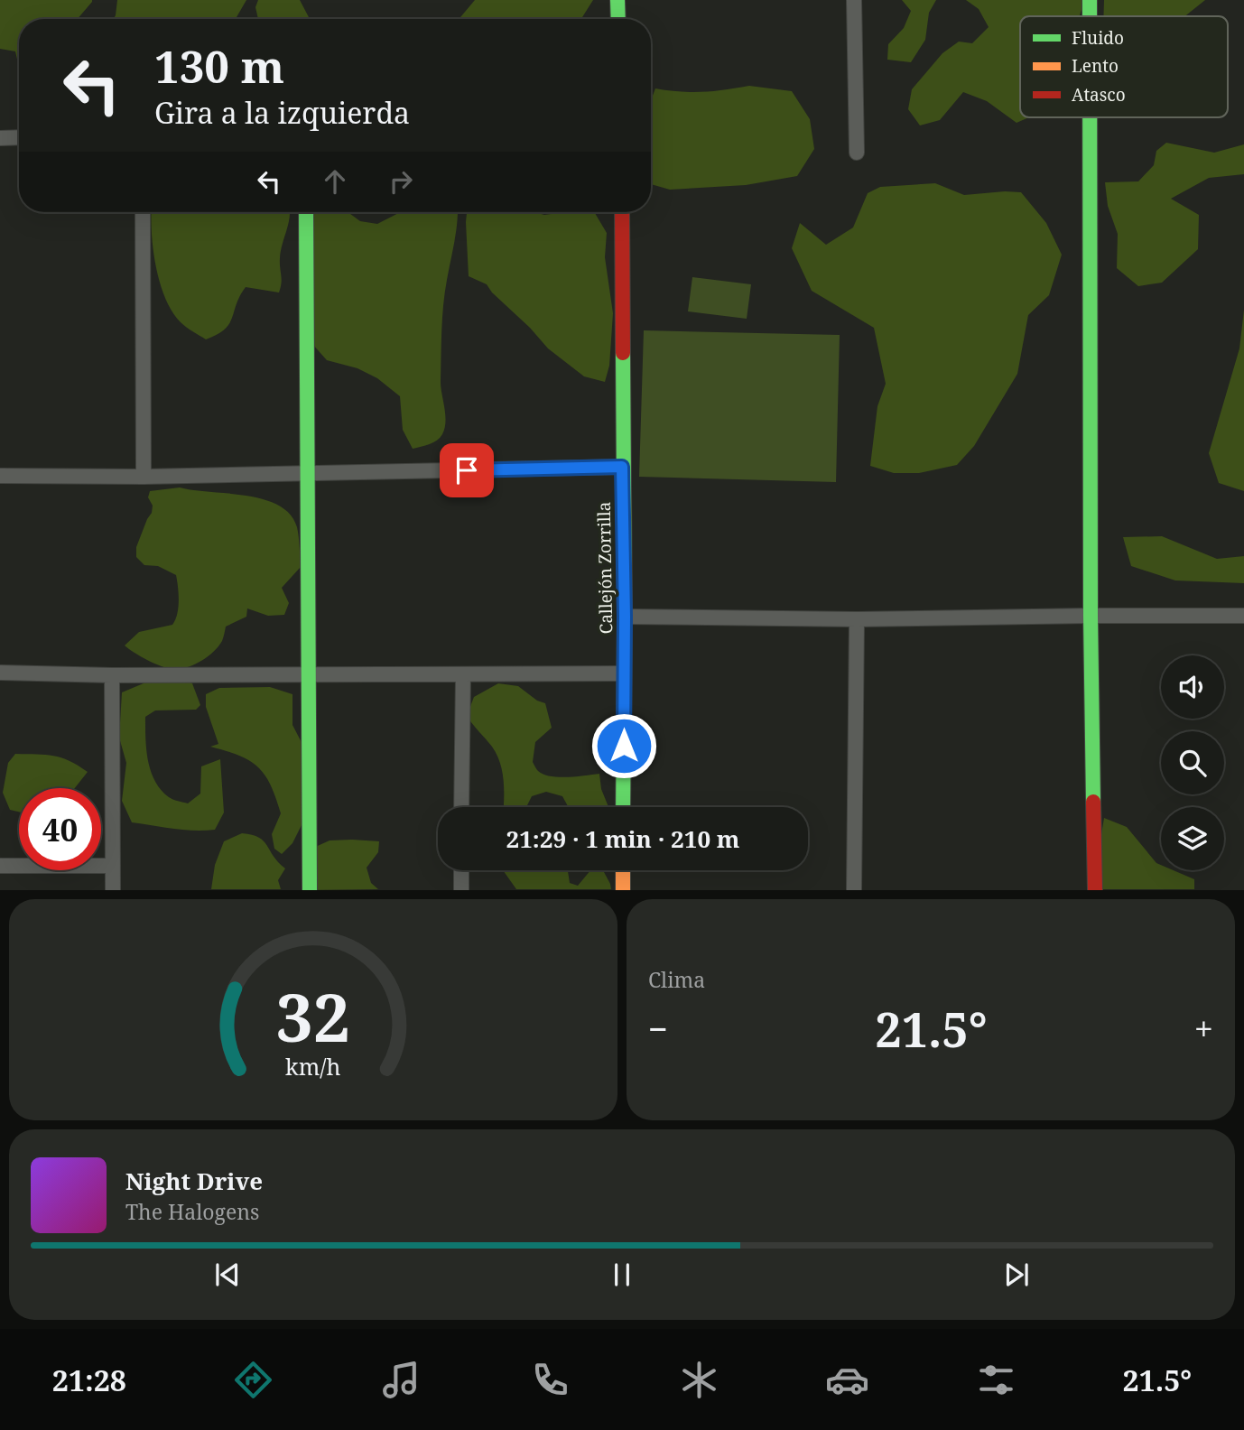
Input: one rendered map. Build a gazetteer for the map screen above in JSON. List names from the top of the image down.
{
  "streets": {
    "street": ["Callejón Zorrilla"]
  },
  "legend": ["Fluido", "Lento", "Atasco"],
  "page": {
    "turn": ["130 m", "Gira a la izquierda"],
    "limit": "40",
    "trip": "21:29 · 1 min · 210 m",
    "tile": "Clima",
    "heat": ["−", "21.5°", "+"],
    "song": ["Night Drive", "The Halogens"],
    "tabs": ["21:28", "21.5°"],
    "gauge": ["32", "km/h"]
  }
}
